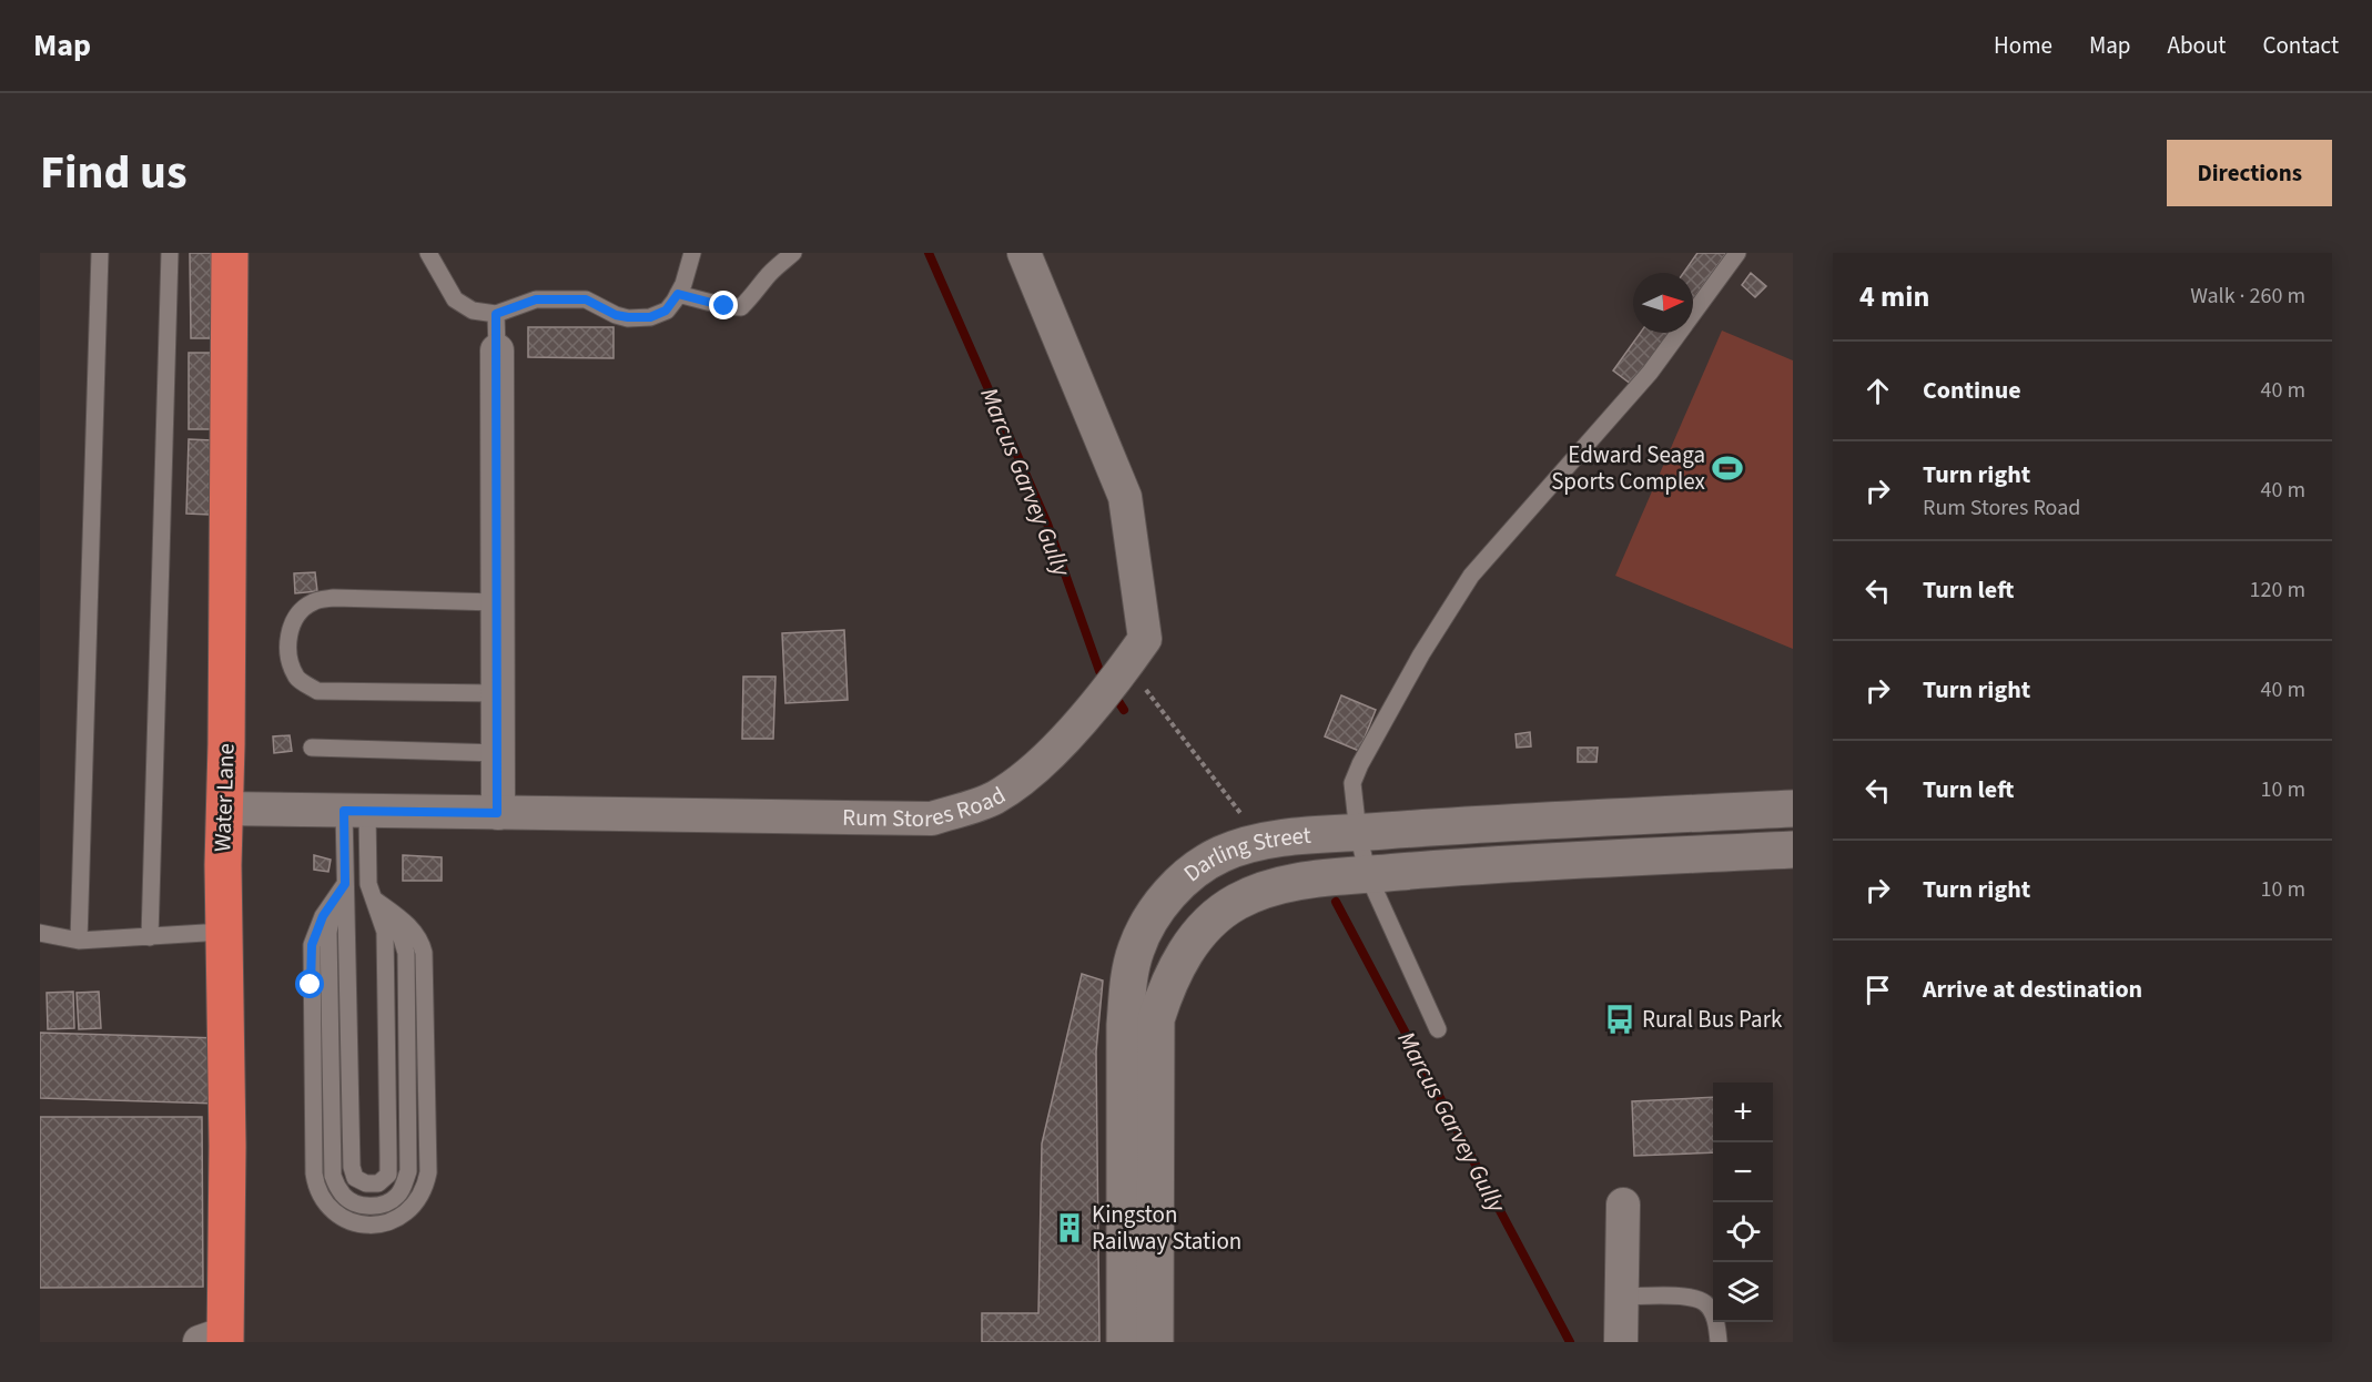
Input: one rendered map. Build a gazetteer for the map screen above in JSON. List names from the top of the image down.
{
  "streets": {
    "highway": ["Water Lane"],
    "street": ["Rum Stores Road", "Darling Street"]
  },
  "crossings": [
    ["Water Lane", "Rum Stores Road"]
  ],
  "water": ["Marcus Garvey Gully"],
  "places": {
    "sports": ["Edward Seaga Sports Complex"],
    "bus stop": ["Rural Bus Park"],
    "building": ["Kingston Railway Station"]
  },
  "north": "right",
  "page": {
    "header": "Map",
    "nav": [
      "Home",
      "Map",
      "About",
      "Contact"
    ],
    "title": "Find us",
    "buttons": "Directions",
    "heading": ["4 min", "Walk · 260 m"],
    "list": [
      ["Continue", "40 m"],
      ["Turn right", "Rum Stores Road", "40 m"],
      ["Turn left", "120 m"],
      ["Turn right", "40 m"],
      ["Turn left", "10 m"],
      ["Turn right", "10 m"],
      "Arrive at destination"
    ],
    "map_buttons": ["+", "−"]
  }
}
